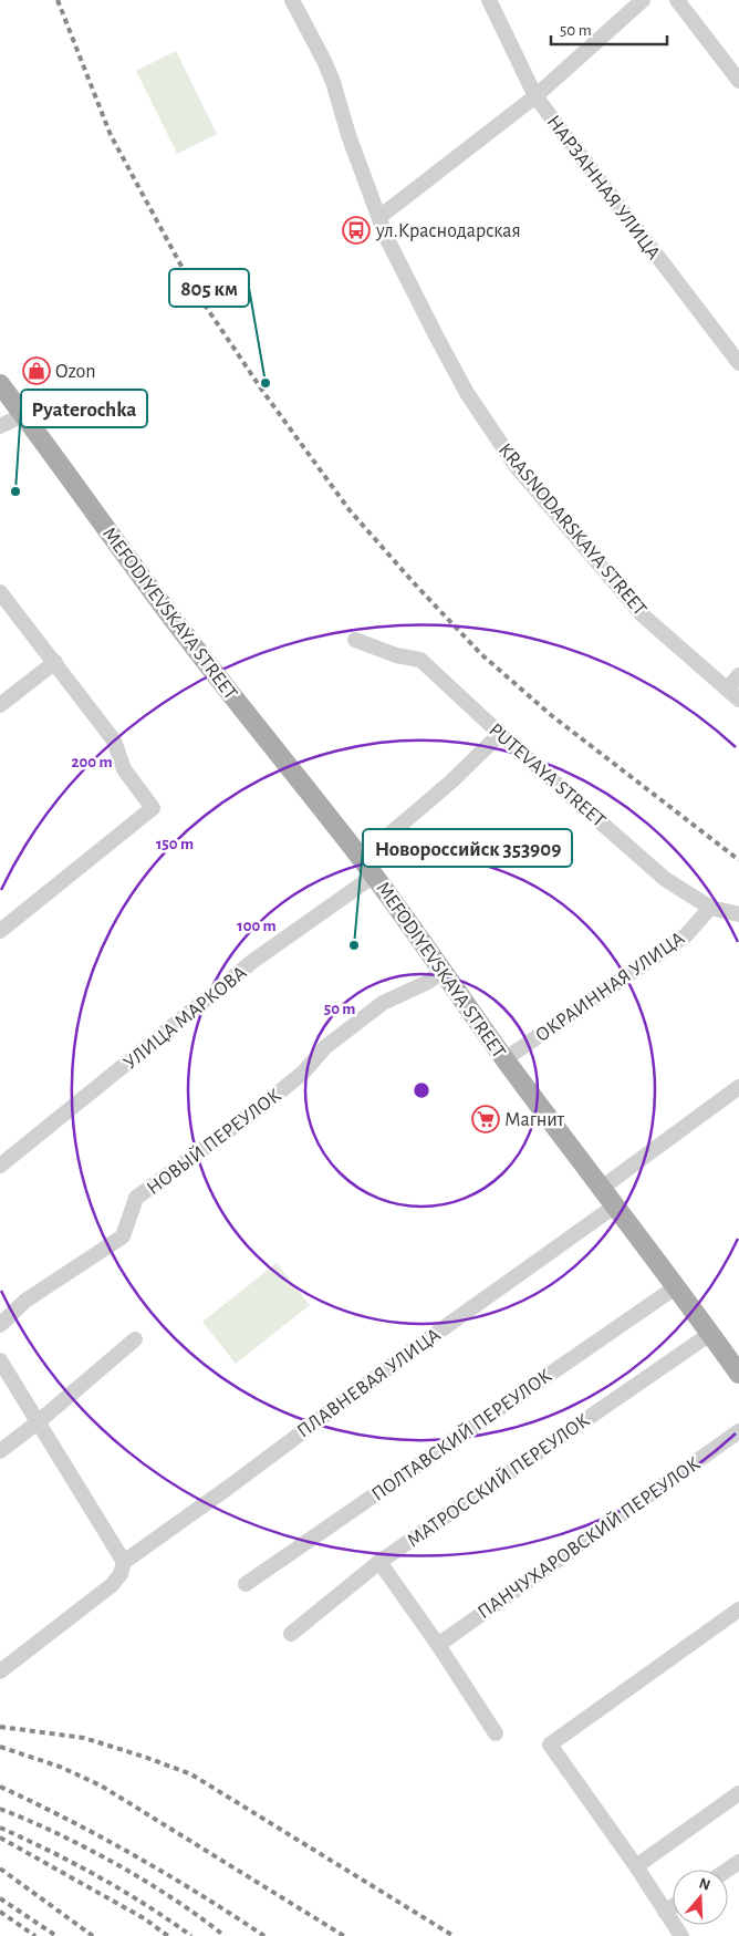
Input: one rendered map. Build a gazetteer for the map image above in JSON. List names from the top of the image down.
{
  "streets": {
    "main road": ["MEFODIYEVSKAYA STREET"],
    "street": [
      "НАРЗАННАЯ УЛИЦА",
      "KRASNODARSKAYA STREET",
      "PUTEVAYA STREET",
      "ОКРАИННАЯ УЛИЦА",
      "УЛИЦА МАРКОВА",
      "НОВЫЙ ПЕРЕУЛОК",
      "ПЛАВНЕВАЯ УЛИЦА",
      "ПОЛТАВСКИЙ ПЕРЕУЛОК",
      "МАТРОССКИЙ ПЕРЕУЛОК",
      "ПАНЧУХАРОВСКИЙ ПЕРЕУЛОК"
    ]
  },
  "crossings": [
    ["MEFODIYEVSKAYA STREET", "ОКРАИННАЯ УЛИЦА"],
    ["MEFODIYEVSKAYA STREET", "УЛИЦА МАРКОВА"],
    ["MEFODIYEVSKAYA STREET", "НОВЫЙ ПЕРЕУЛОК"],
    ["MEFODIYEVSKAYA STREET", "ПЛАВНЕВАЯ УЛИЦА"],
    ["MEFODIYEVSKAYA STREET", "ПОЛТАВСКИЙ ПЕРЕУЛОК"],
    ["MEFODIYEVSKAYA STREET", "МАТРОССКИЙ ПЕРЕУЛОК"],
    ["PUTEVAYA STREET", "ОКРАИННАЯ УЛИЦА"]
  ],
  "places": {
    "bus stop": ["ул.Краснодарская"],
    "shop": ["Ozon"],
    "other": ["805 км", "Pyaterochka", "Новороссийск 353909"],
    "supermarket": ["Магнит"]
  },
  "scale_bar": "50 m",
  "north": "top",
  "rings": [
    "200 m",
    "150 m",
    "100 m",
    "50 m"
  ]
}
